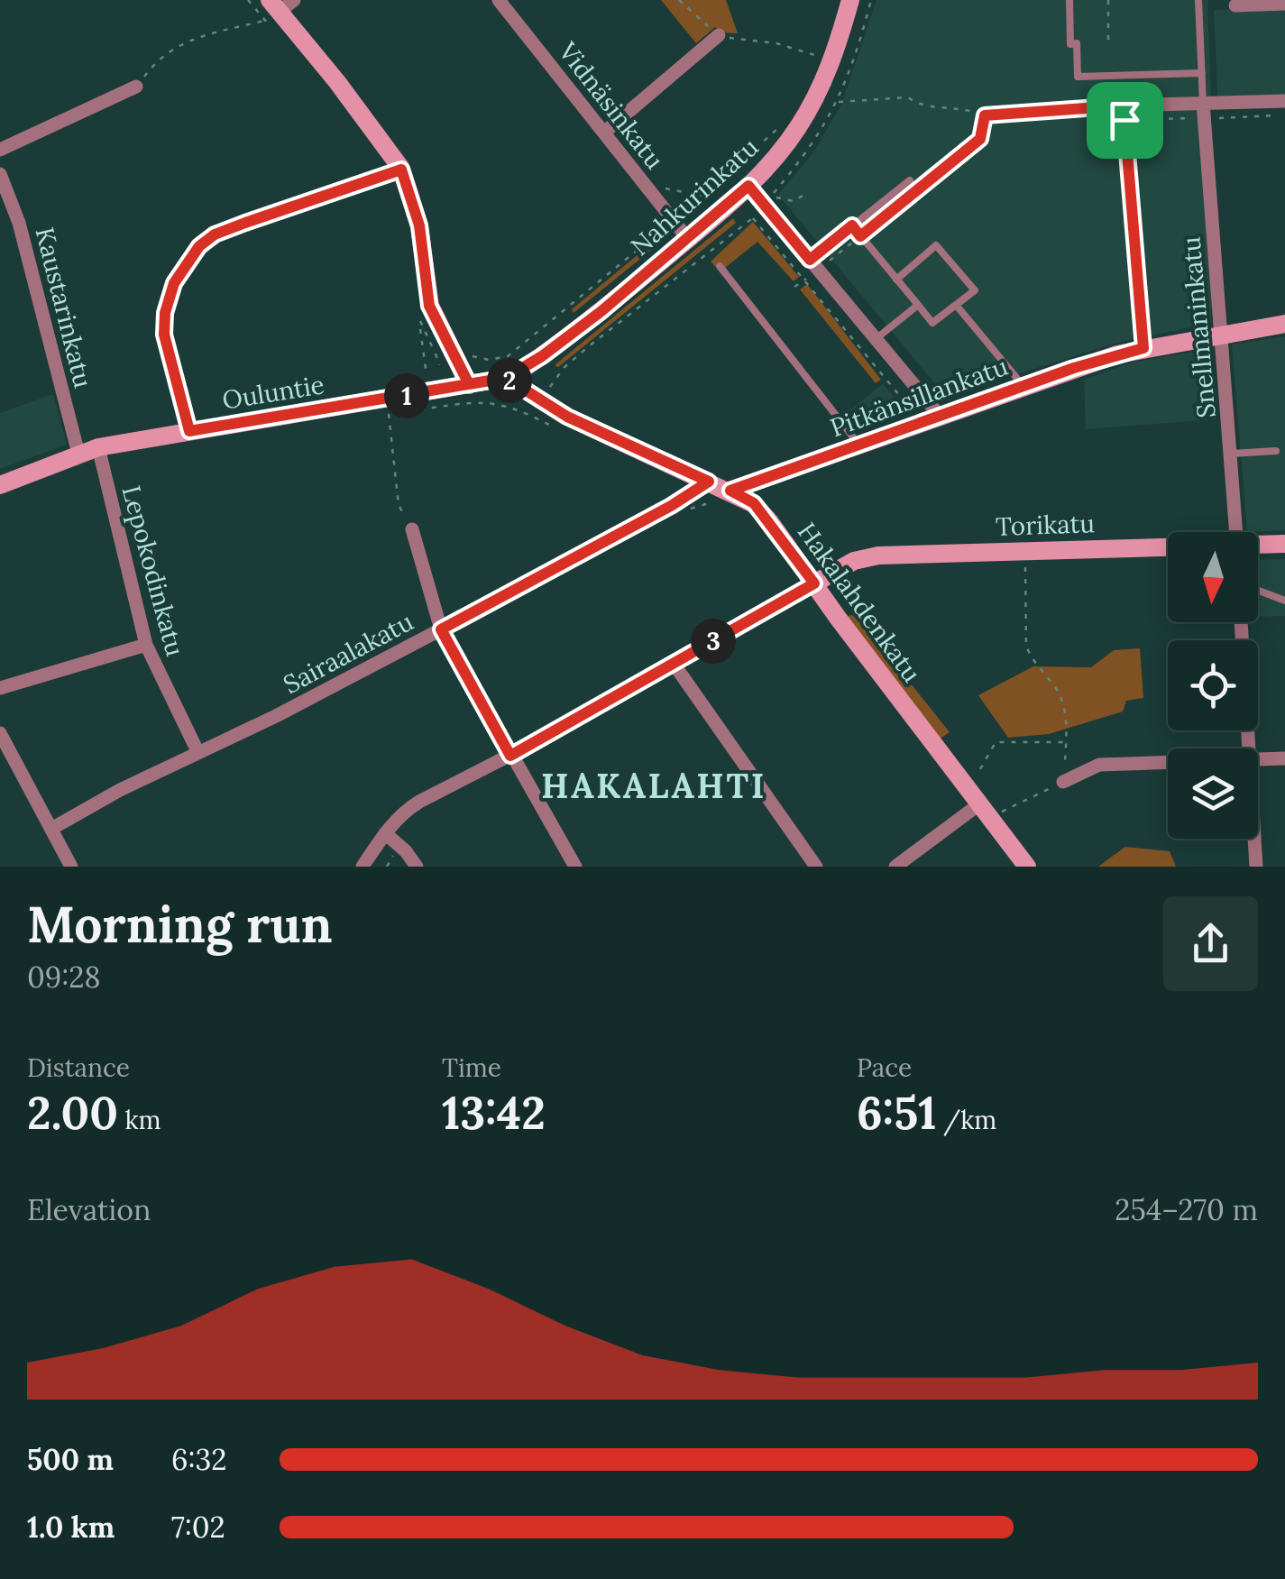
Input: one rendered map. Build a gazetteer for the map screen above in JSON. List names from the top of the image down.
{
  "streets": {
    "street": [
      "Vidnäsinkatu",
      "Nahkurinkatu",
      "Kaustarinkatu",
      "Snellmaninkatu",
      "Ouluntie",
      "Pitkänsillankatu",
      "Torikatu",
      "Lepokodinkatu",
      "Hakalahdenkatu",
      "Sairaalakatu"
    ]
  },
  "crossings": [
    ["Vidnäsinkatu", "Nahkurinkatu"],
    ["Nahkurinkatu", "Ouluntie"],
    ["Nahkurinkatu", "Hakalahdenkatu"],
    ["Kaustarinkatu", "Ouluntie"],
    ["Snellmaninkatu", "Pitkänsillankatu"],
    ["Ouluntie", "Lepokodinkatu"],
    ["Ouluntie", "Hakalahdenkatu"],
    ["Pitkänsillankatu", "Hakalahdenkatu"],
    ["Torikatu", "Hakalahdenkatu"],
    ["Lepokodinkatu", "Sairaalakatu"],
    ["Hakalahdenkatu", "Sairaalakatu"]
  ],
  "districts": ["HAKALAHTI"],
  "north": "bottom",
  "page": {
    "pins": ["2", "1", "3"],
    "heading": ["Morning run", "09:28"],
    "stats": [
      ["Distance", "2.00 km"],
      ["Time", "13:42"],
      ["Pace", "6:51 /km"]
    ],
    "chart": ["Elevation", "254–270 m"],
    "list": [
      {
        "name": "500 m",
        "note": "6:32"
      },
      {
        "name": "1.0 km",
        "note": "7:02"
      }
    ]
  }
}
